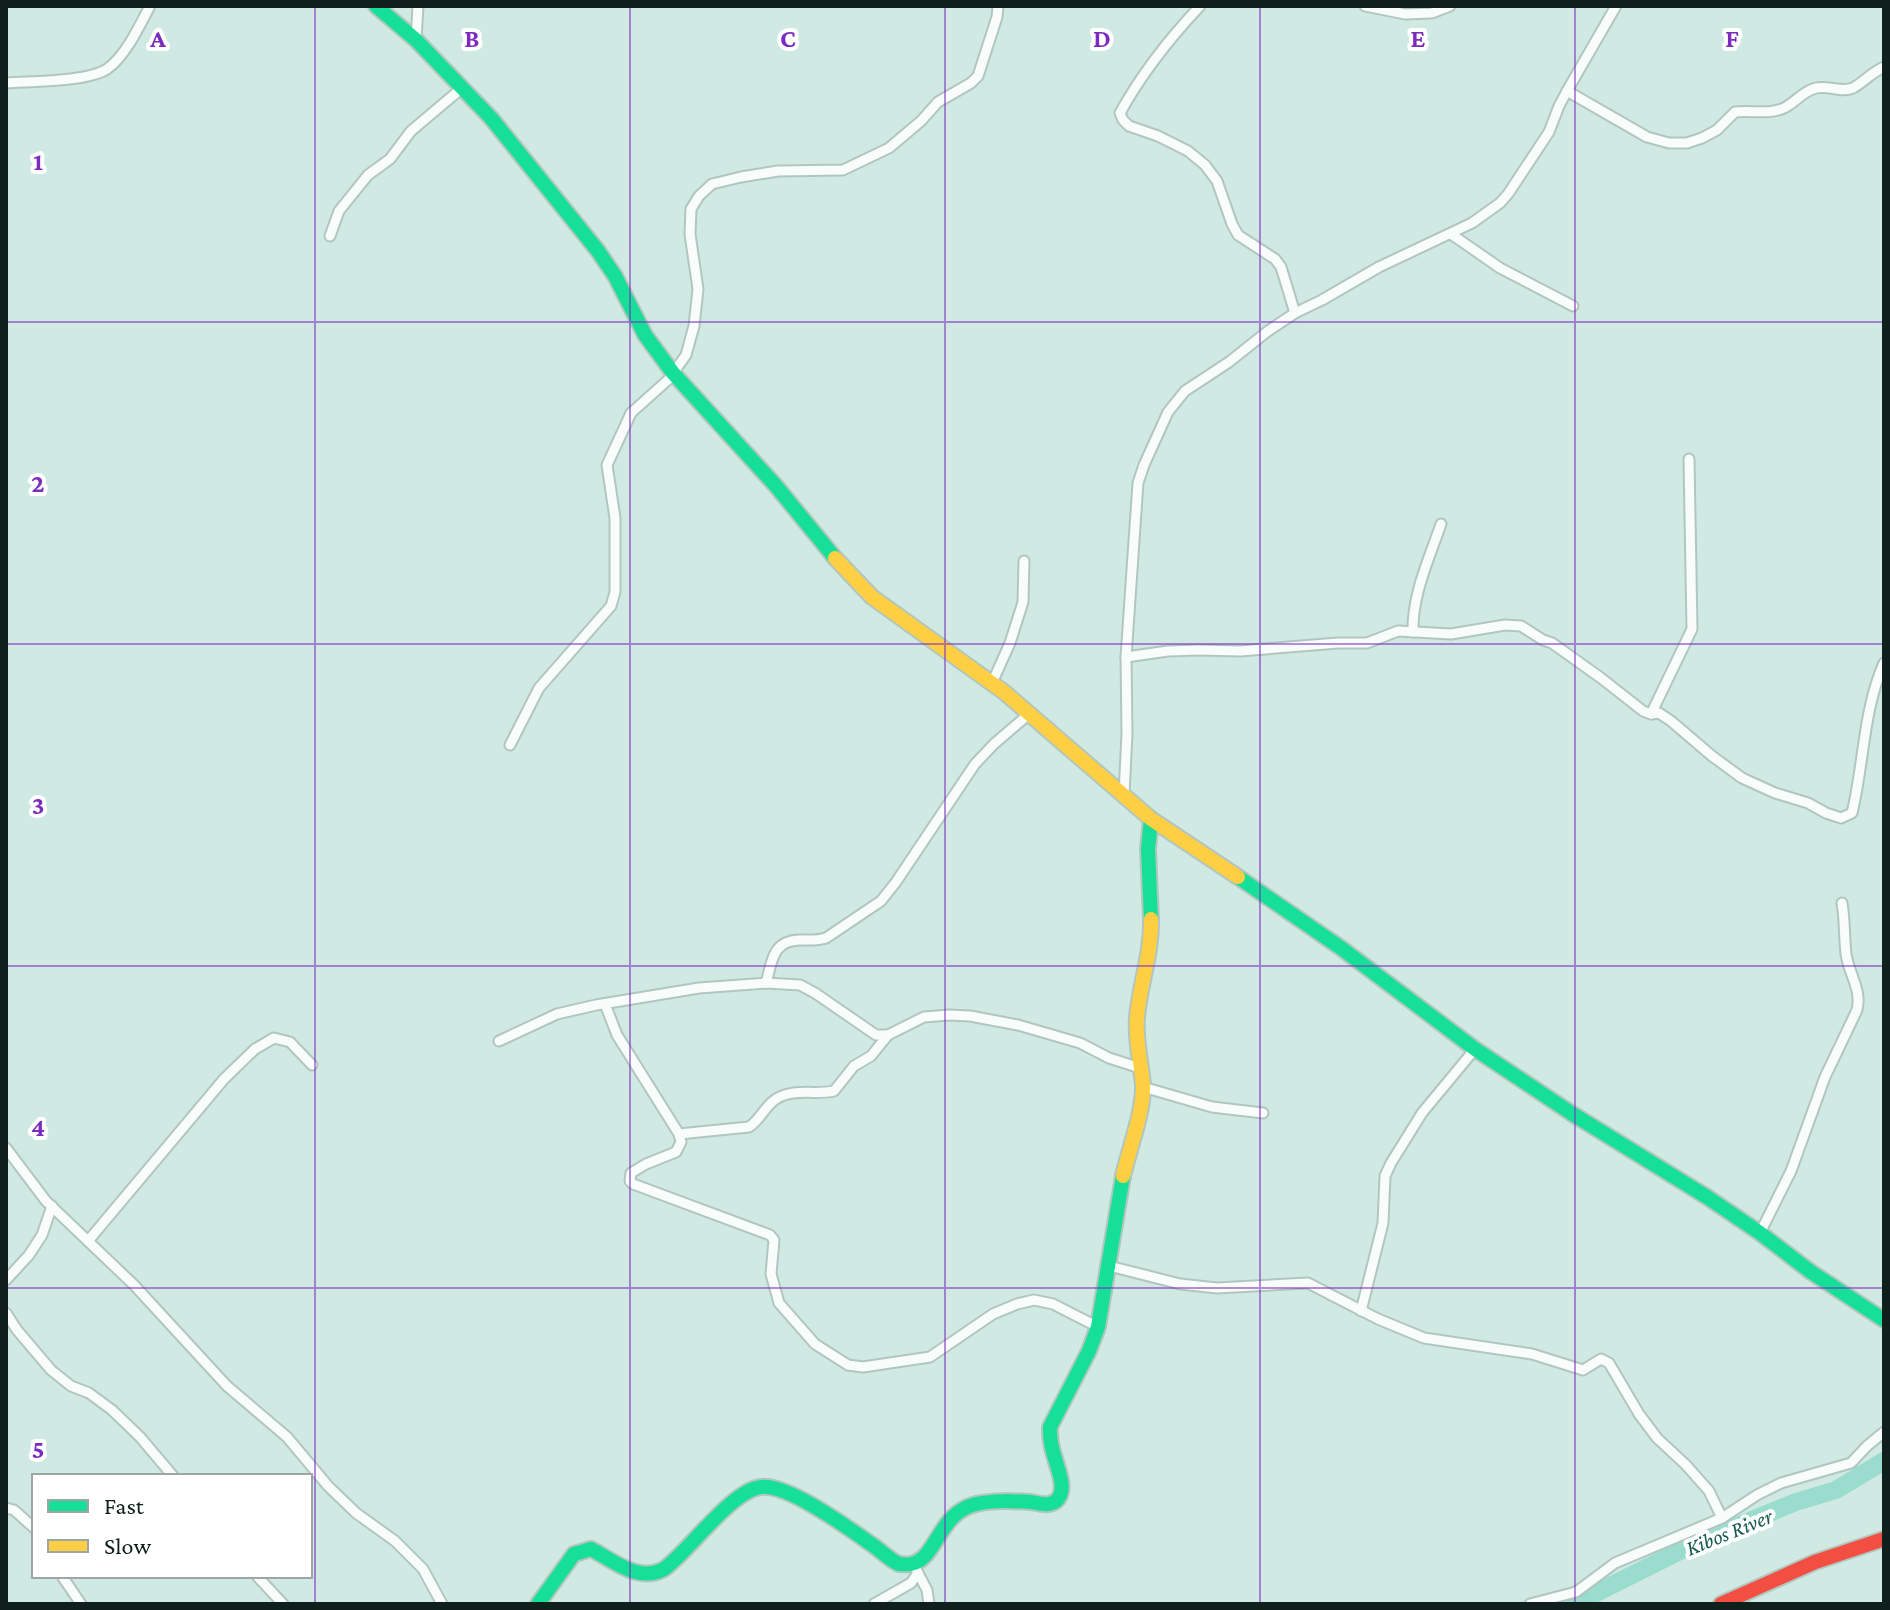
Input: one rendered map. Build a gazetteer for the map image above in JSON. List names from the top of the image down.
{
  "water": ["Kibos River"],
  "legend": ["Fast", "Slow"],
  "grid": {
    "columns": [
      "A",
      "B",
      "C",
      "D",
      "E",
      "F"
    ],
    "rows": [
      "1",
      "2",
      "3",
      "4",
      "5"
    ]
  }
}
